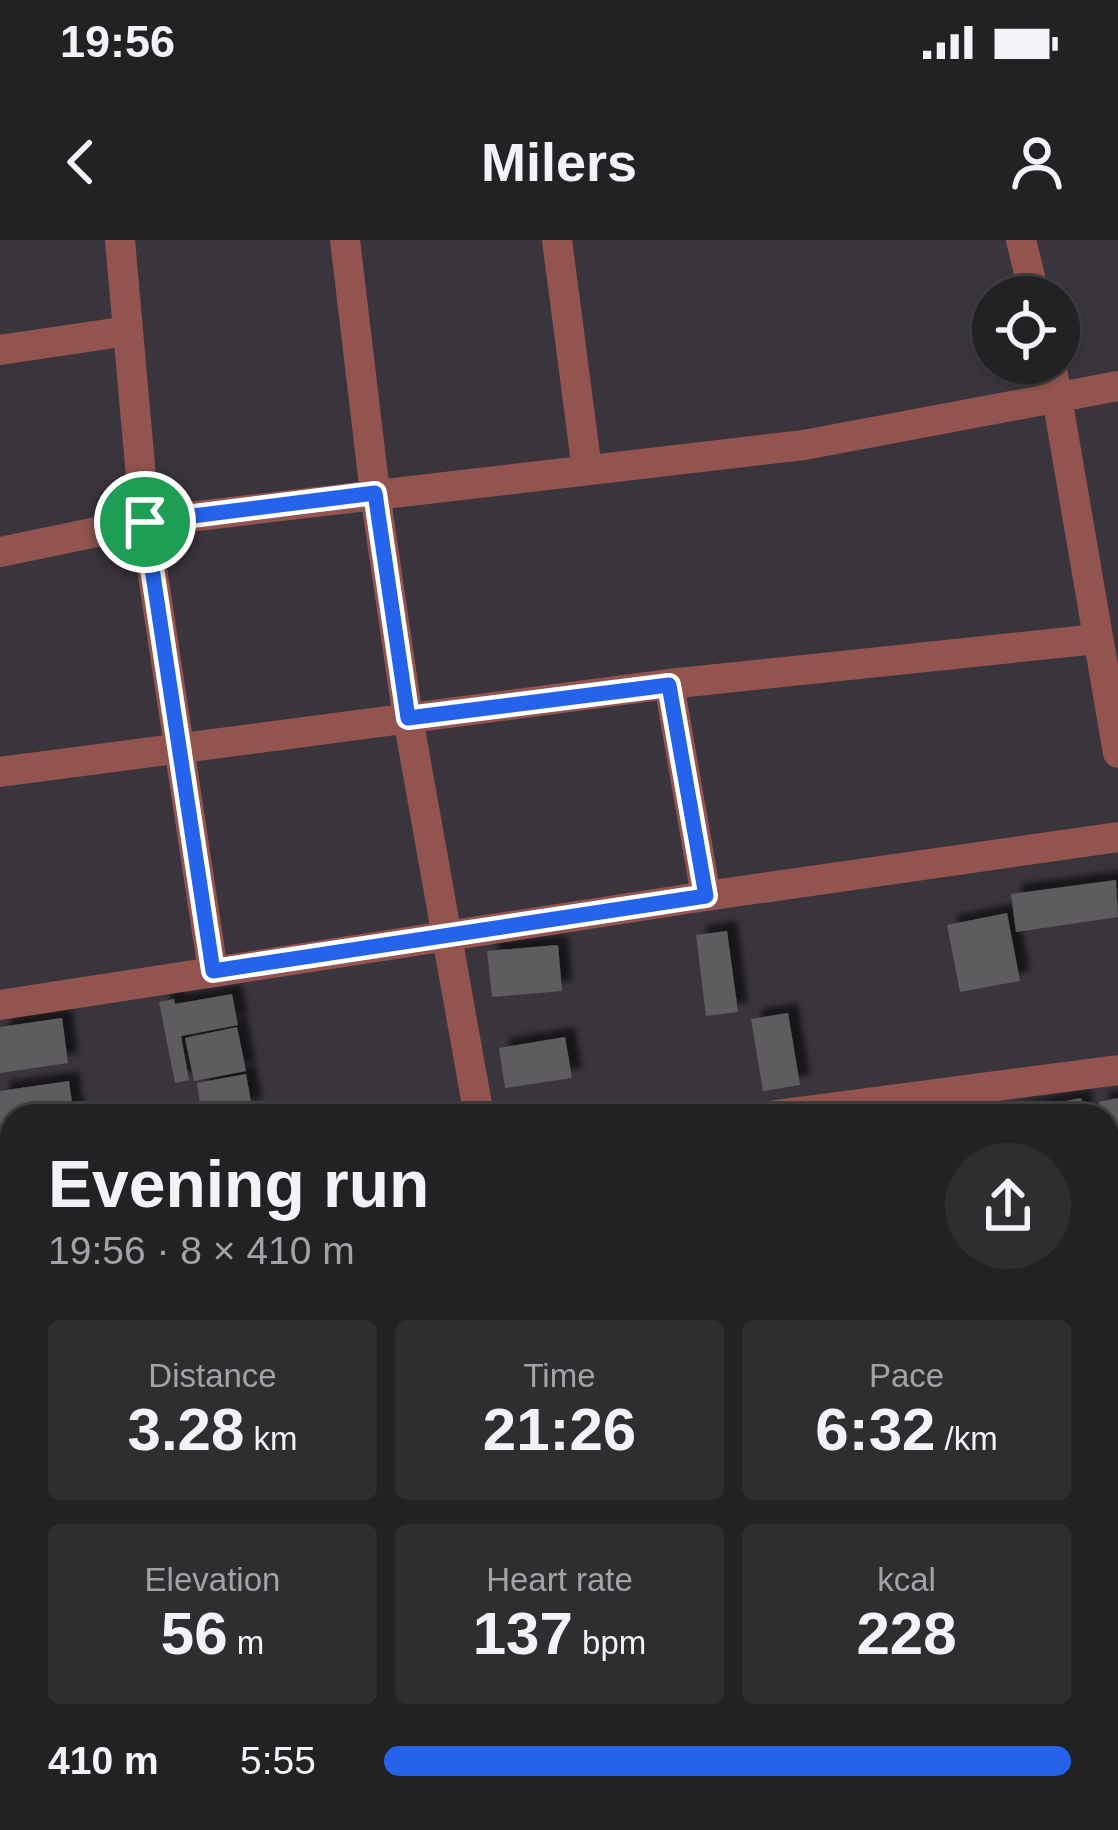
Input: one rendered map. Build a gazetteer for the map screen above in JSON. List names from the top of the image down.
{
  "page": {
    "status": "19:56",
    "header": "Milers",
    "heading": ["Evening run", "19:56 · 8 × 410 m"],
    "stats": [
      ["Distance", "3.28 km"],
      ["Time", "21:26"],
      ["Pace", "6:32 /km"],
      ["Elevation", "56 m"],
      ["Heart rate", "137 bpm"],
      ["kcal", "228"]
    ],
    "list": [
      {
        "name": "410 m",
        "note": "5:55"
      }
    ]
  }
}
